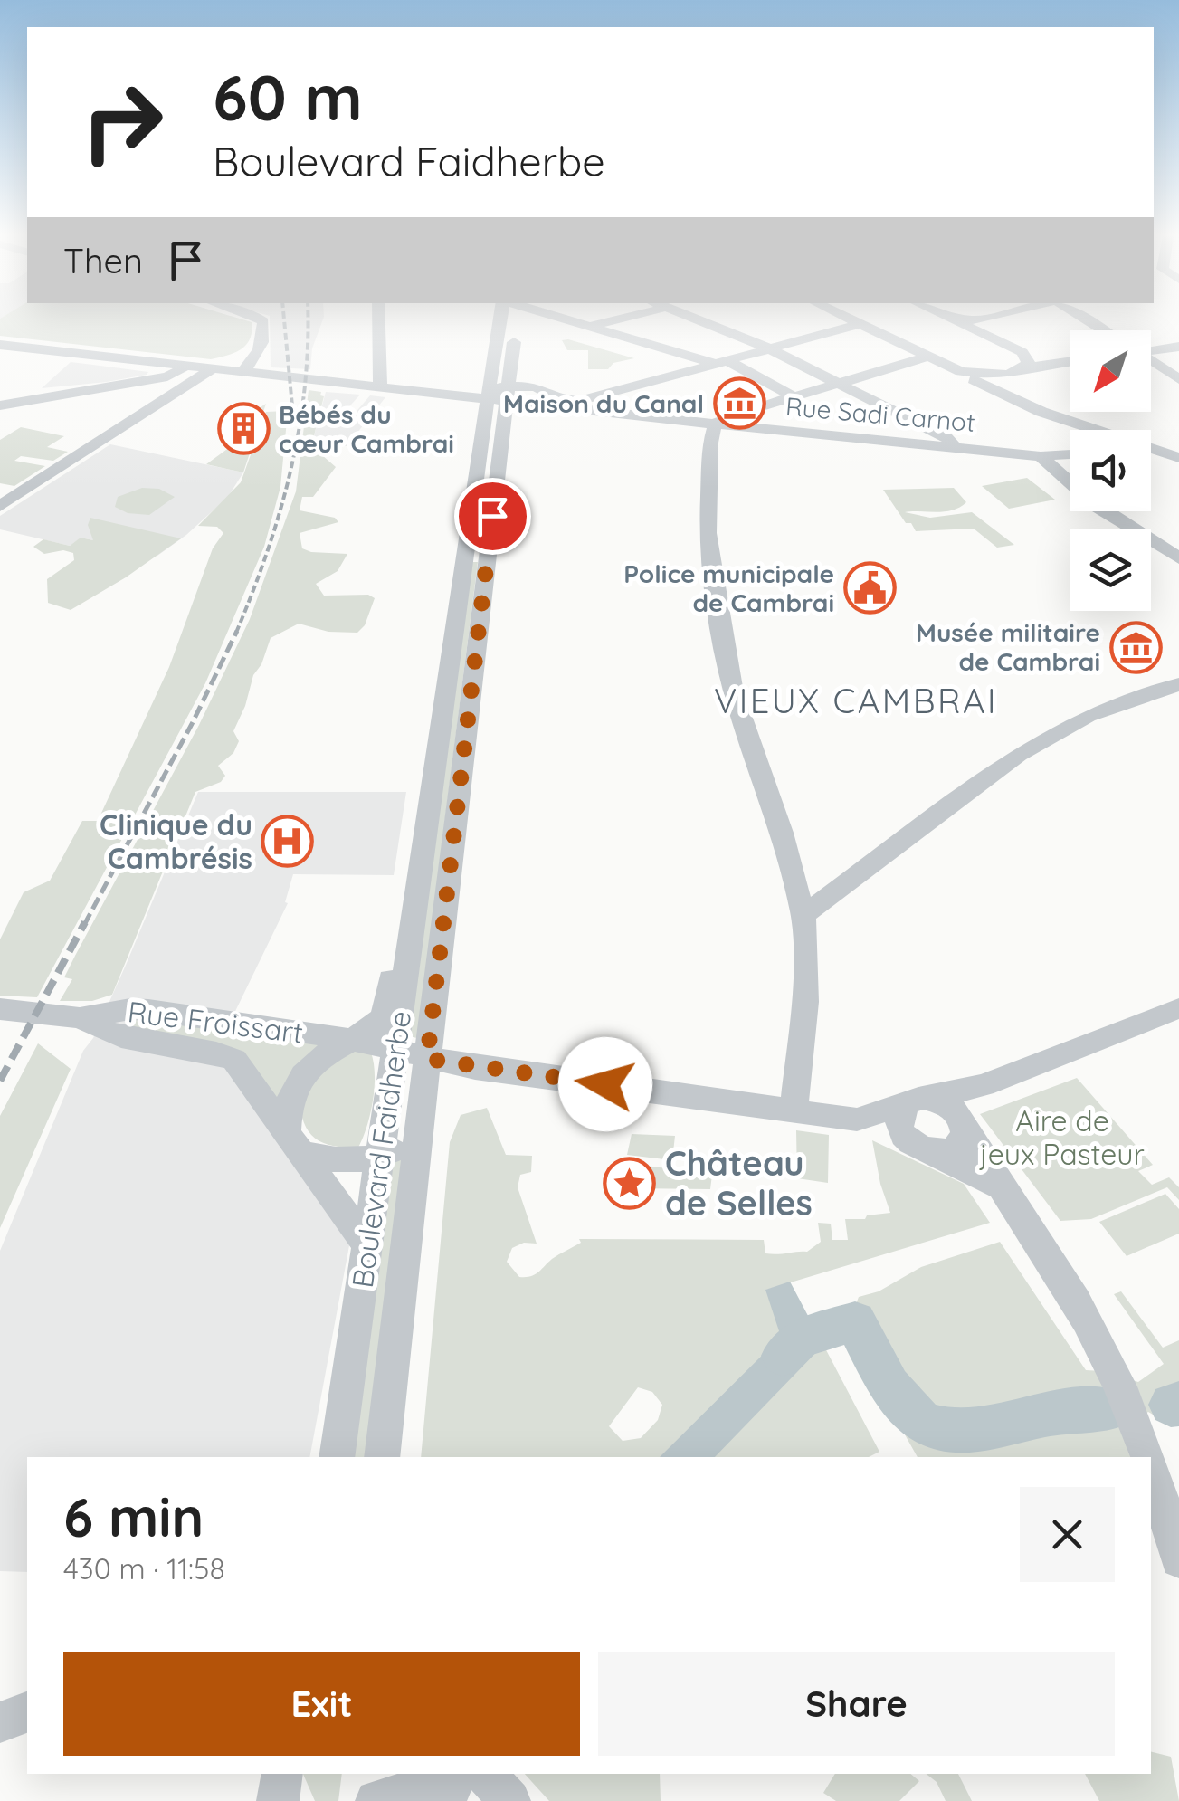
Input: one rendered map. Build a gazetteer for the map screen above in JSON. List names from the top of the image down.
{
  "streets": {
    "street": ["Rue Sadi Carnot", "Rue Froissart", "Boulevard Faidherbe"]
  },
  "crossings": [
    ["Rue Froissart", "Boulevard Faidherbe"]
  ],
  "districts": ["VIEUX CAMBRAI"],
  "parks": ["Aire de jeux Pasteur"],
  "places": {
    "museum": ["Maison du Canal", "Musée militaire de Cambrai"],
    "building": ["Bébés du cœur Cambrai"],
    "public building": ["Police municipale de Cambrai"],
    "hospital": ["Clinique du Cambrésis"],
    "place": ["Château de Selles"]
  },
  "north": "bottom left",
  "page": {
    "turn": ["60 m", "Boulevard Faidherbe"],
    "then": "Then",
    "heading": ["6 min", "430 m · 11:58"],
    "buttons": ["Exit", "Share"]
  }
}
